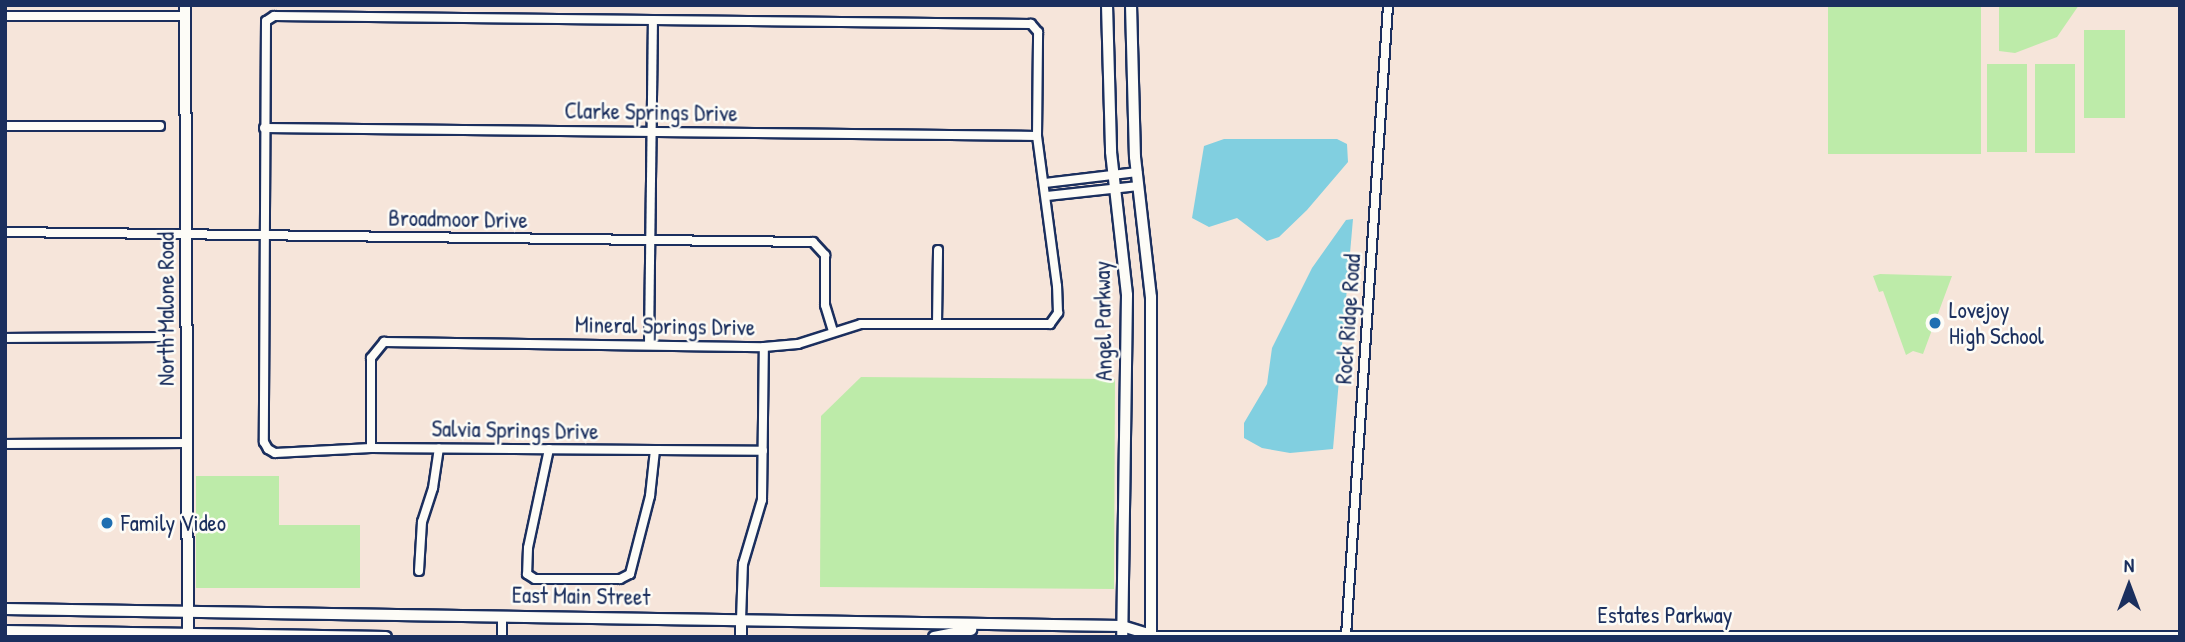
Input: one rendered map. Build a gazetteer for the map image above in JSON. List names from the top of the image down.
{
  "streets": {
    "main road": ["Angel Parkway", "East Main Street", "Estates Parkway"],
    "street": [
      "Clarke Springs Drive",
      "Broadmoor Drive",
      "North Malone Road",
      "Rock Ridge Road",
      "Mineral Springs Drive",
      "Salvia Springs Drive"
    ]
  },
  "crossings": [
    ["Broadmoor Drive", "North Malone Road"],
    ["Broadmoor Drive", "Mineral Springs Drive"],
    ["Broadmoor Drive", "Salvia Springs Drive"],
    ["North Malone Road", "East Main Street"],
    ["Rock Ridge Road", "Estates Parkway"],
    ["Angel Parkway", "East Main Street"],
    ["Angel Parkway", "Estates Parkway"],
    ["Mineral Springs Drive", "Salvia Springs Drive"],
    ["East Main Street", "Estates Parkway"]
  ],
  "places": ["Lovejoy High School", "Family Video"],
  "north": "top"
}
